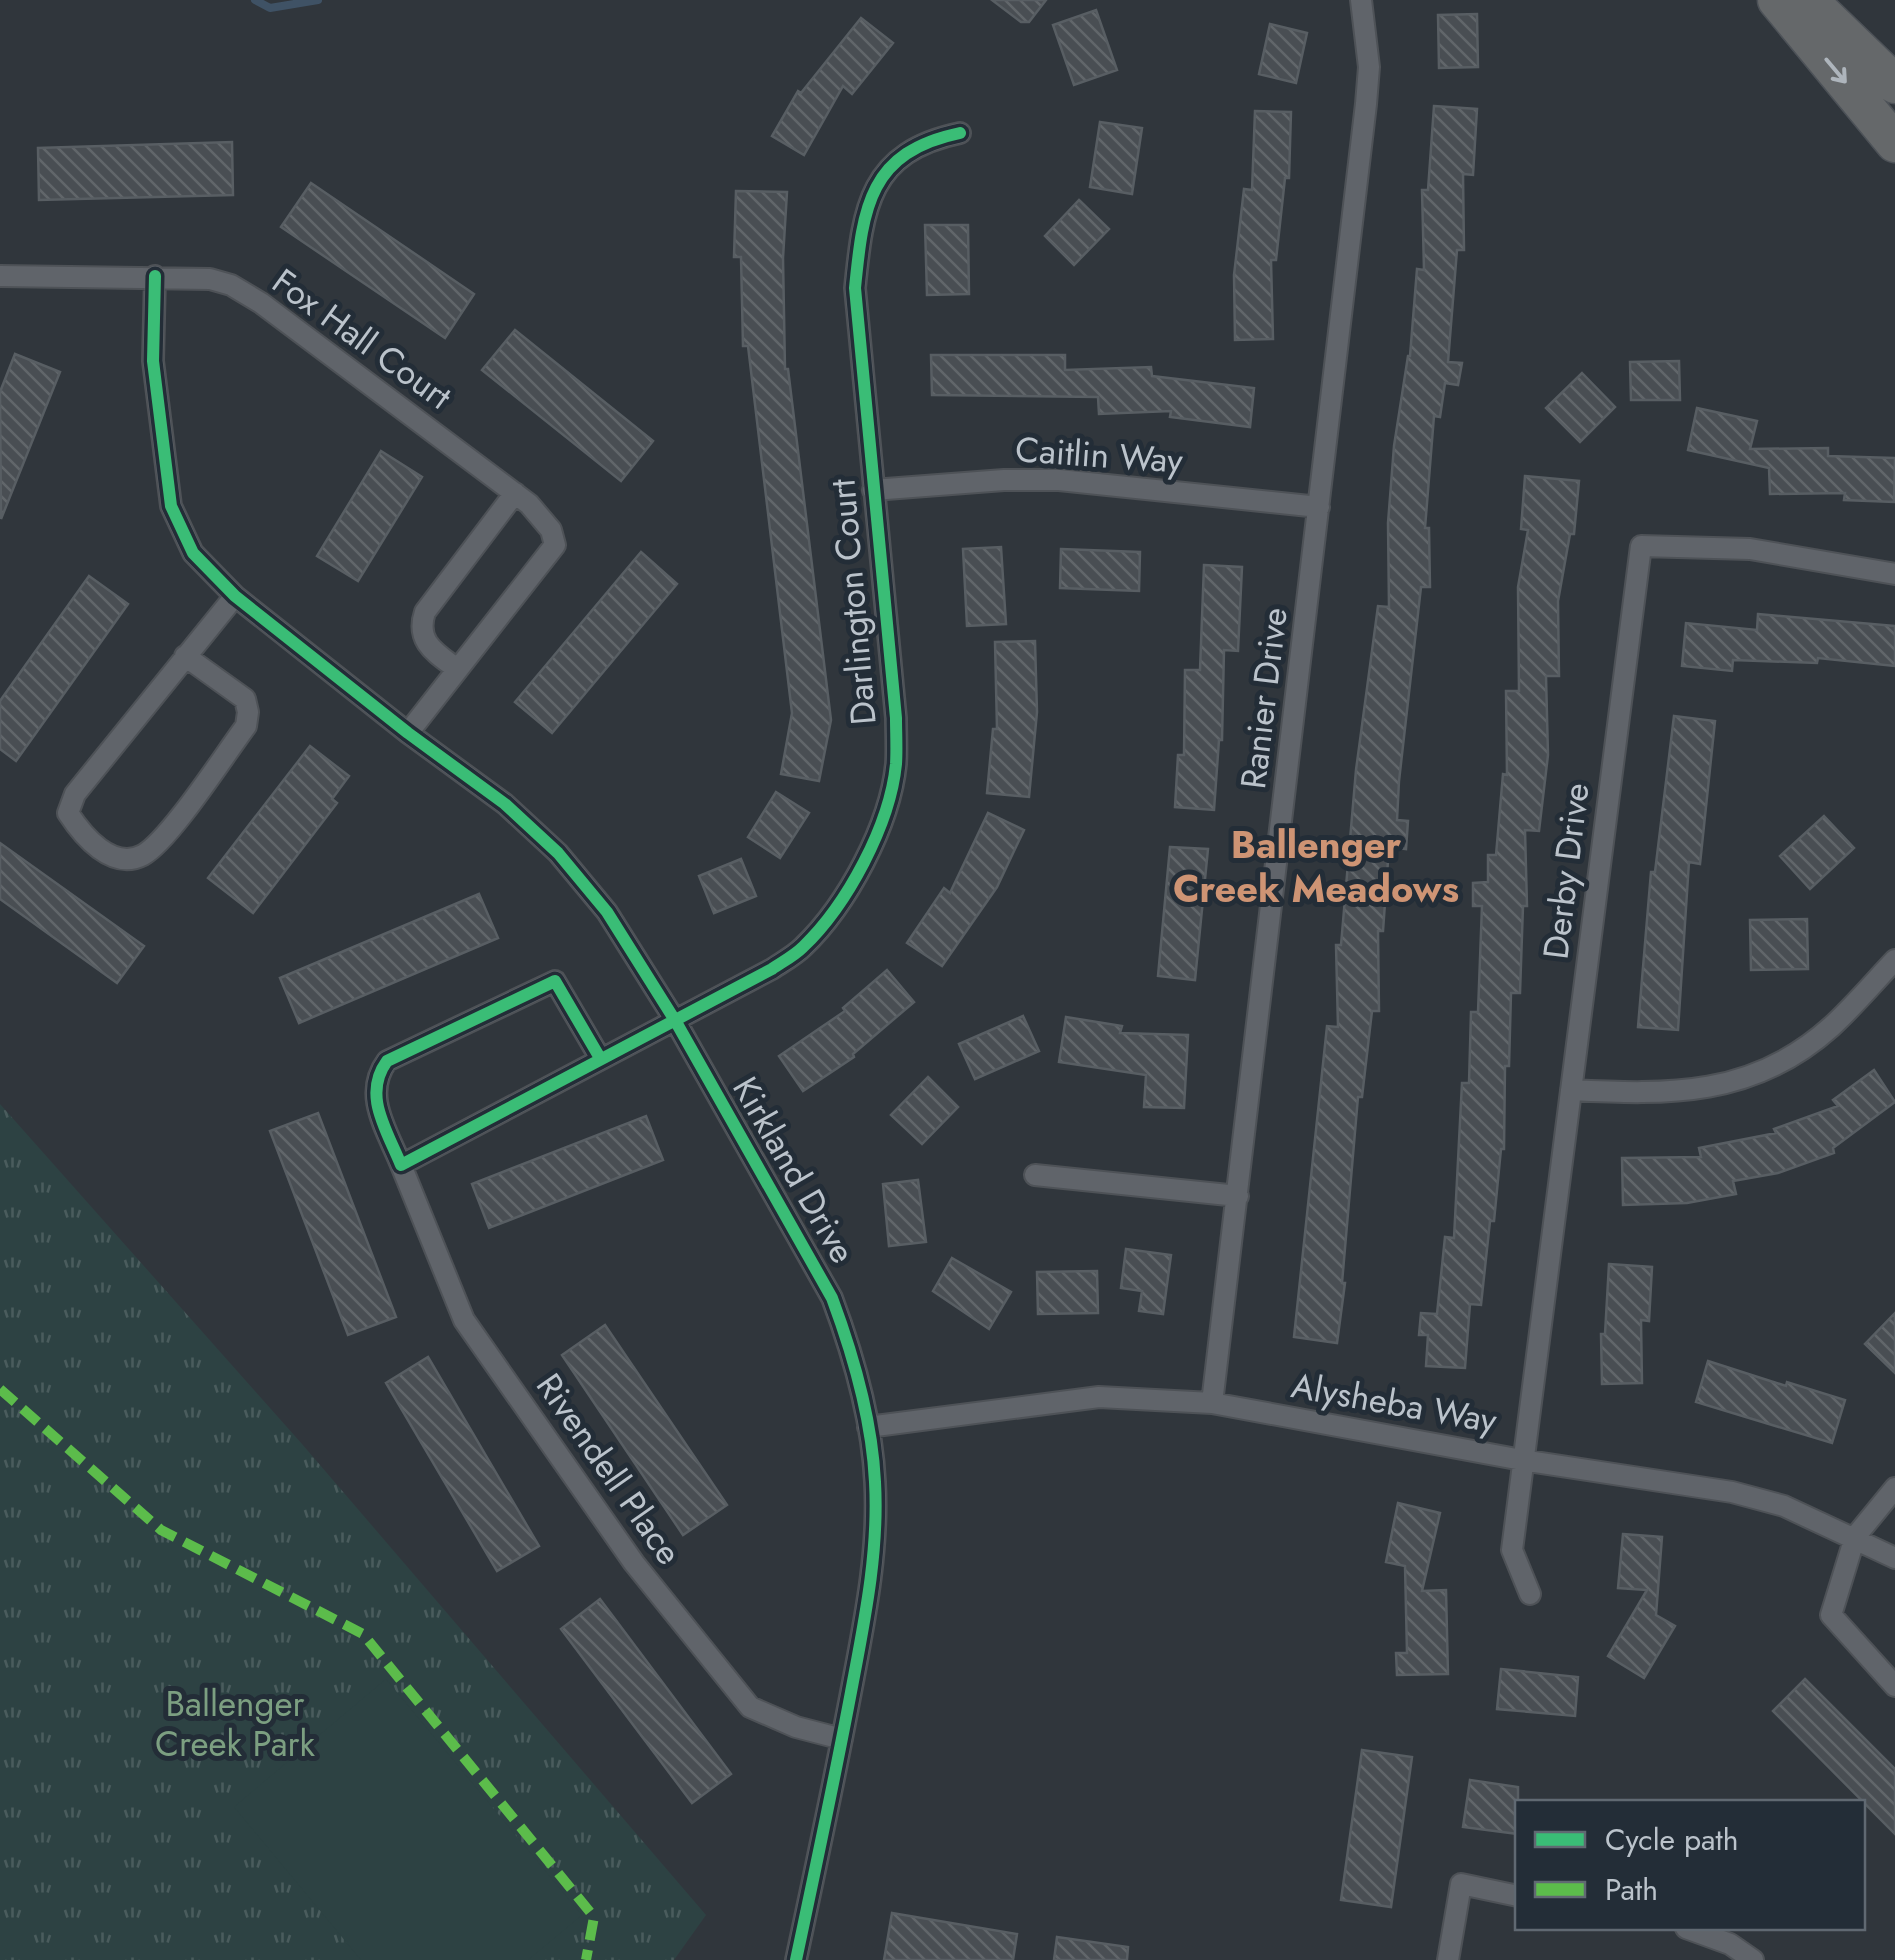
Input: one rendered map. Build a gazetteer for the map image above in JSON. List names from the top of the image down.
{
  "streets": {
    "street": [
      "Fox Hall Court",
      "Caitlin Way",
      "Darlington Court",
      "Ranier Drive",
      "Derby Drive",
      "Kirkland Drive",
      "Alysheba Way",
      "Rivendell Place"
    ]
  },
  "crossings": [
    ["Fox Hall Court", "Kirkland Drive"],
    ["Caitlin Way", "Darlington Court"],
    ["Caitlin Way", "Ranier Drive"],
    ["Darlington Court", "Kirkland Drive"],
    ["Ranier Drive", "Alysheba Way"],
    ["Derby Drive", "Alysheba Way"],
    ["Kirkland Drive", "Alysheba Way"],
    ["Kirkland Drive", "Rivendell Place"]
  ],
  "districts": ["Ballenger Creek Meadows"],
  "parks": ["Ballenger Creek Park"],
  "legend": ["Cycle path", "Path"]
}
